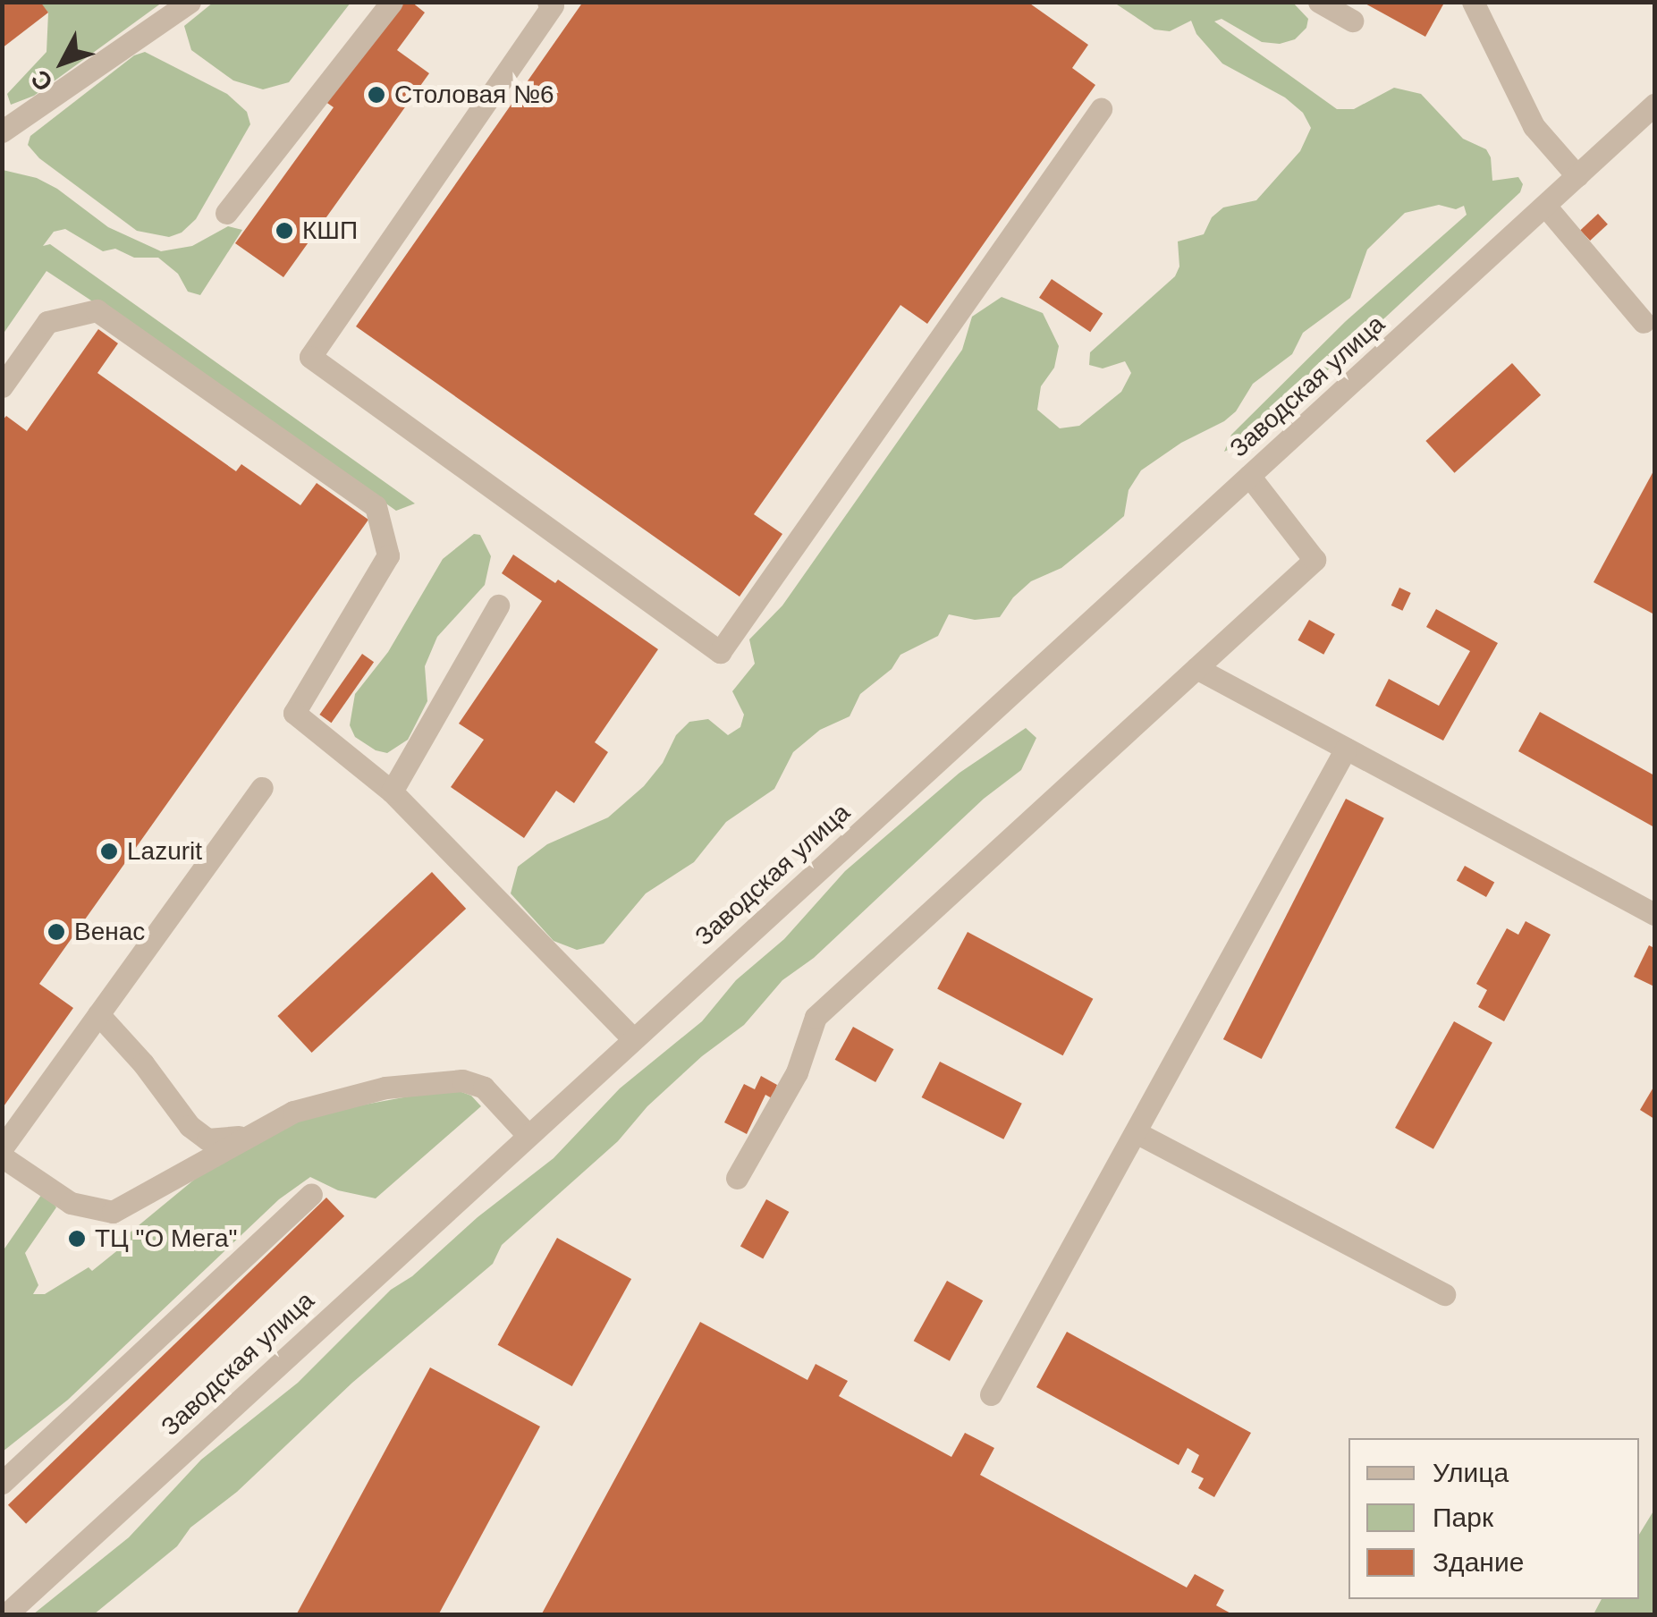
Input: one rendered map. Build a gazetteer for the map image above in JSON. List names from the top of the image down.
{
  "streets": {
    "street": ["Заводская улица"]
  },
  "places": [
    "Столовая №6",
    "КШП",
    "Lazurit",
    "Венас",
    "ТЦ \"О Мега\""
  ],
  "legend": ["Улица", "Парк", "Здание"],
  "north": "bottom left"
}
